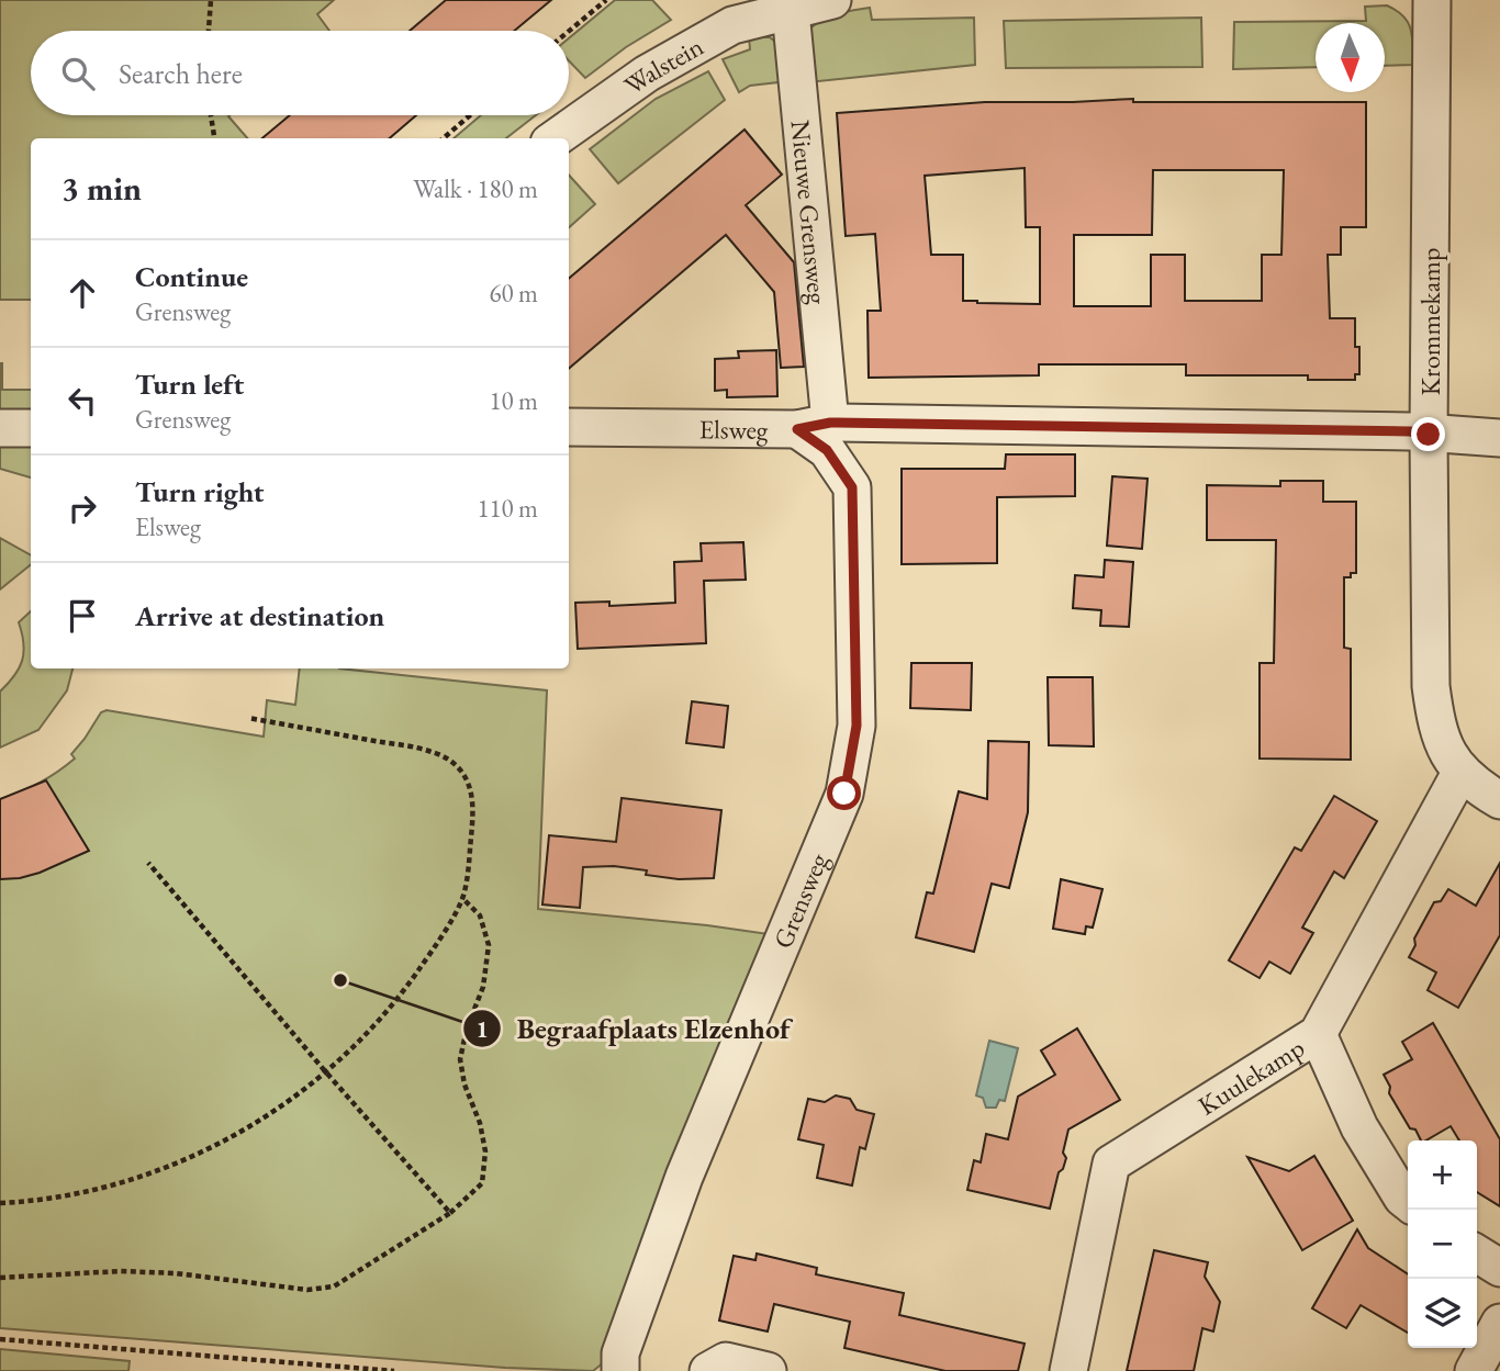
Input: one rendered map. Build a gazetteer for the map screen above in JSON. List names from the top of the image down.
{
  "streets": {
    "street": [
      "Walstein",
      "Nieuwe Grensweg",
      "Krommekamp",
      "Elsweg",
      "Grensweg",
      "Kuulekamp"
    ]
  },
  "crossings": [
    ["Walstein", "Nieuwe Grensweg"],
    ["Nieuwe Grensweg", "Elsweg"],
    ["Nieuwe Grensweg", "Grensweg"],
    ["Krommekamp", "Elsweg"],
    ["Krommekamp", "Kuulekamp"],
    ["Elsweg", "Grensweg"]
  ],
  "places": ["Begraafplaats Elzenhof"],
  "north": "bottom",
  "page": {
    "search": "Search here",
    "heading": ["3 min", "Walk · 180 m"],
    "list": [
      ["Continue", "Grensweg", "60 m"],
      ["Turn left", "Grensweg", "10 m"],
      ["Turn right", "Elsweg", "110 m"],
      "Arrive at destination"
    ],
    "map_buttons": ["+", "−"]
  }
}
